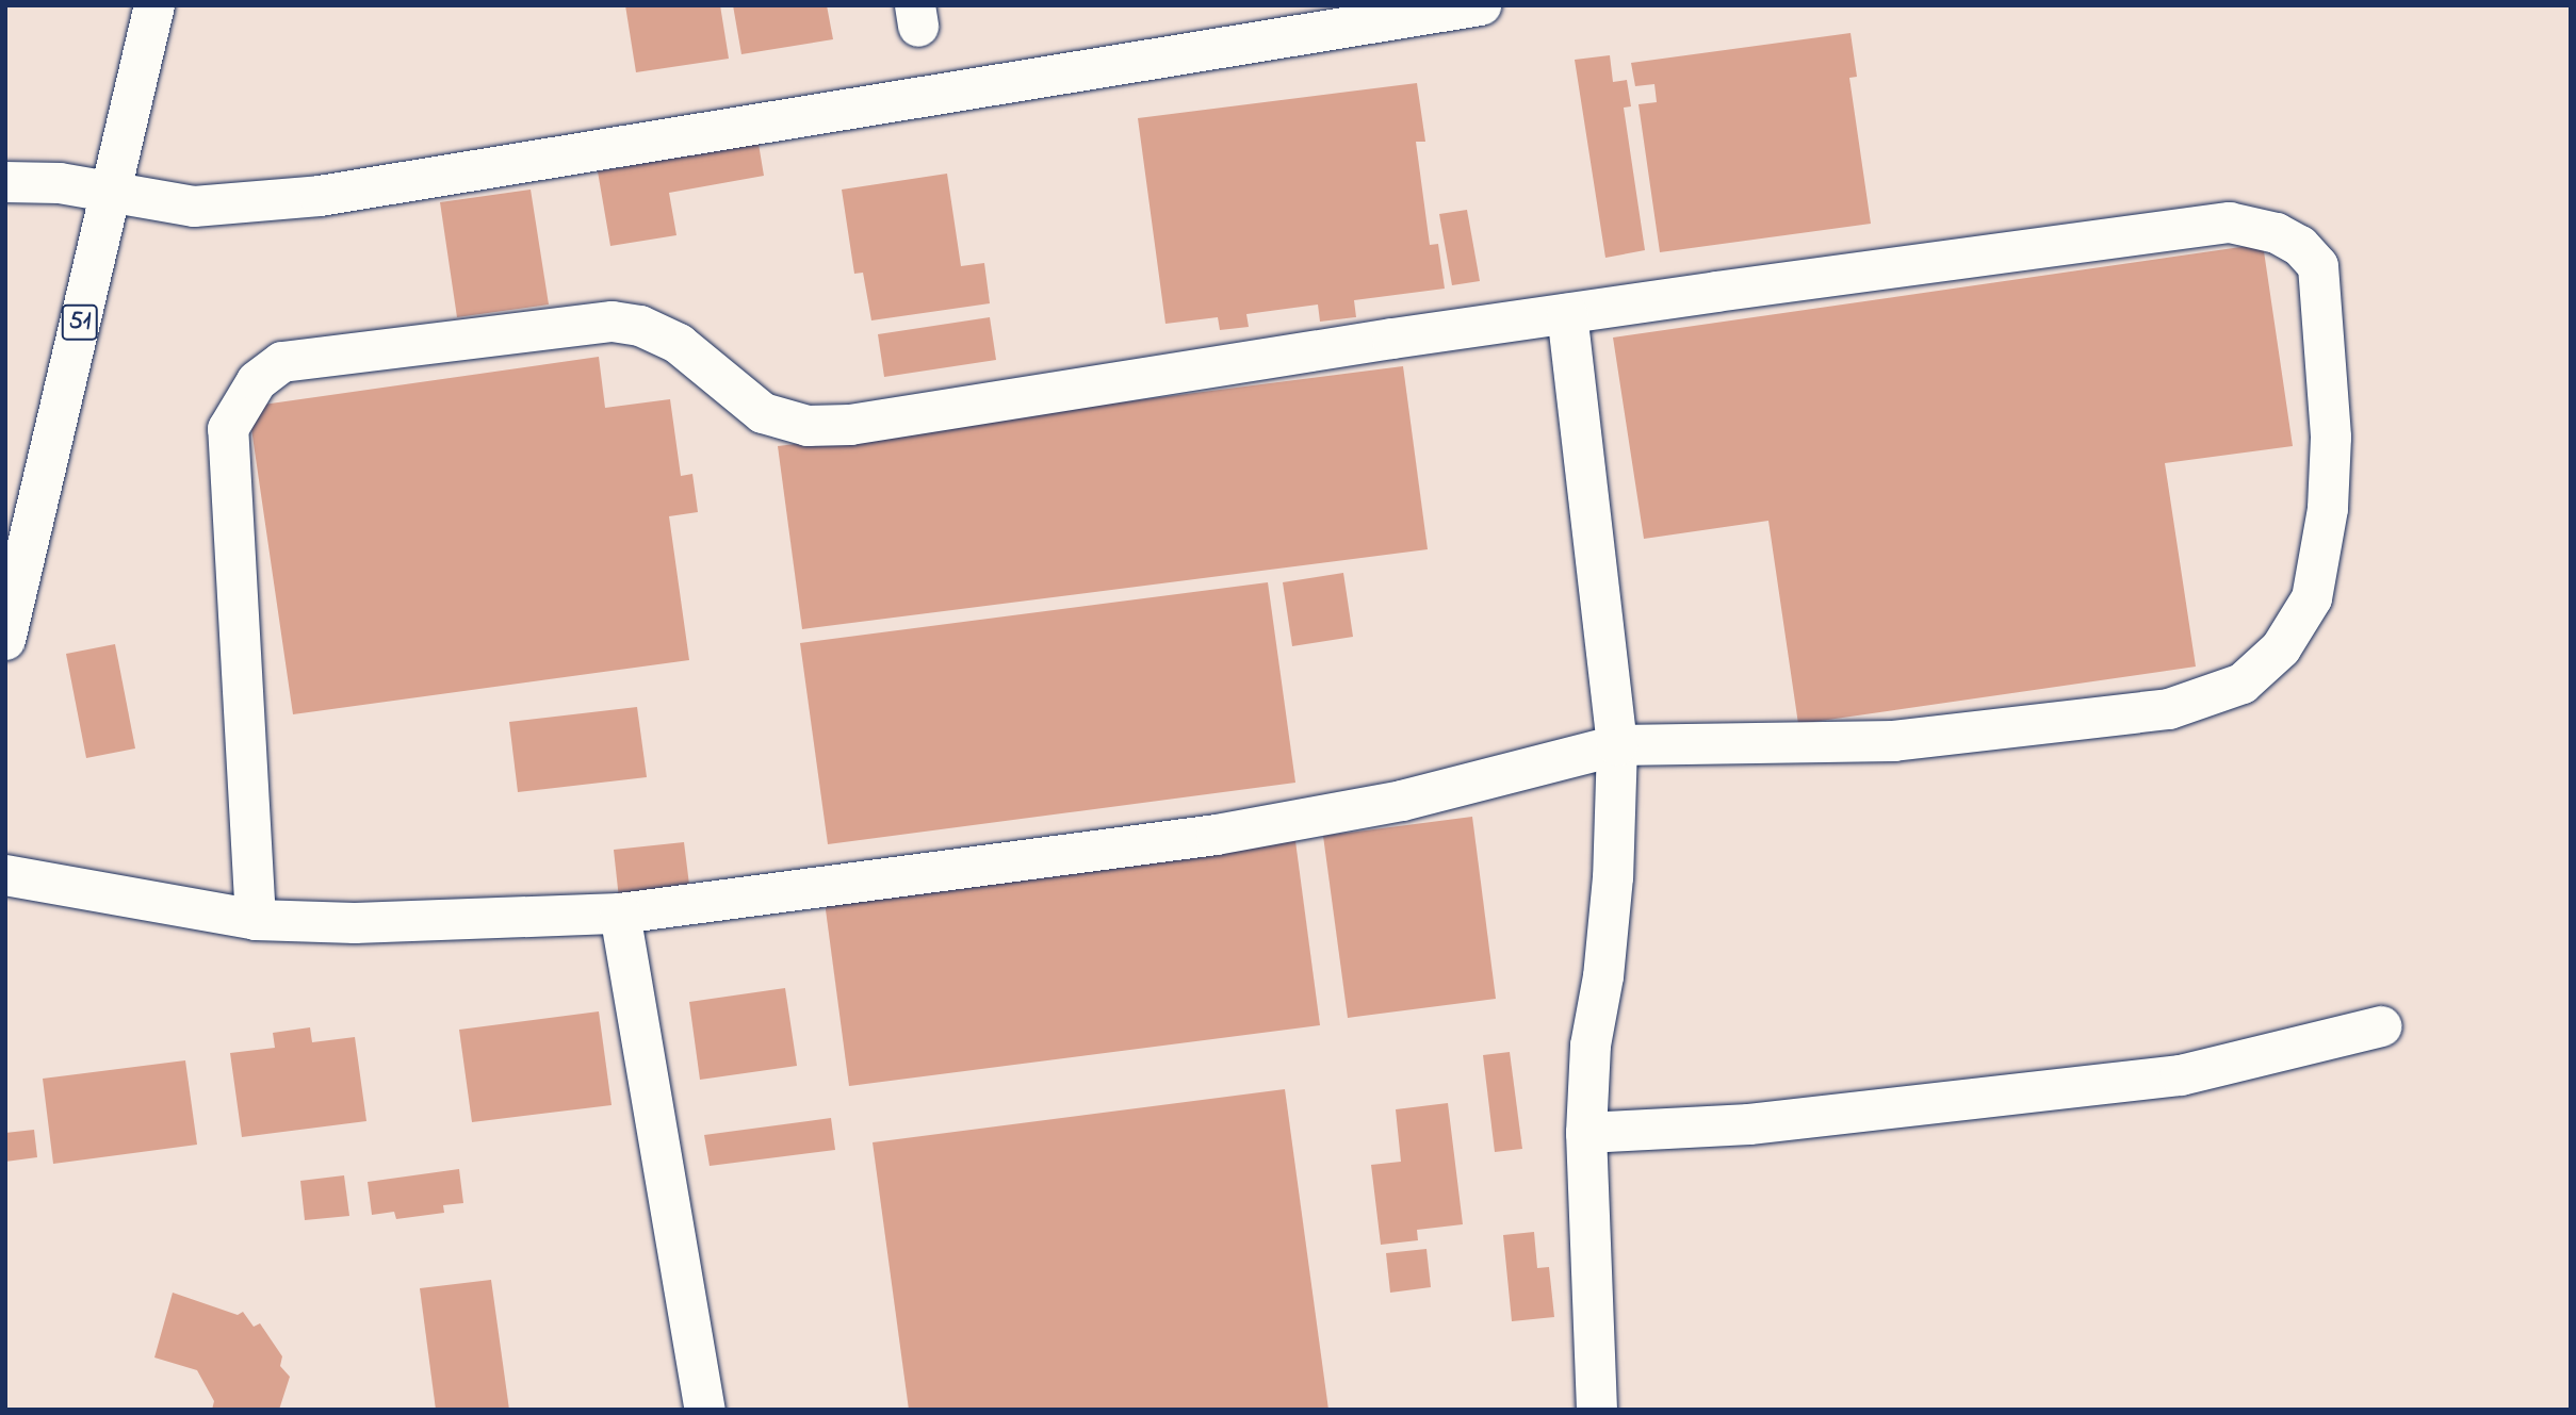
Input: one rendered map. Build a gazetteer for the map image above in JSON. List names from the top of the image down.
{
  "streets": {
    "main road": ["51"]
  }
}
